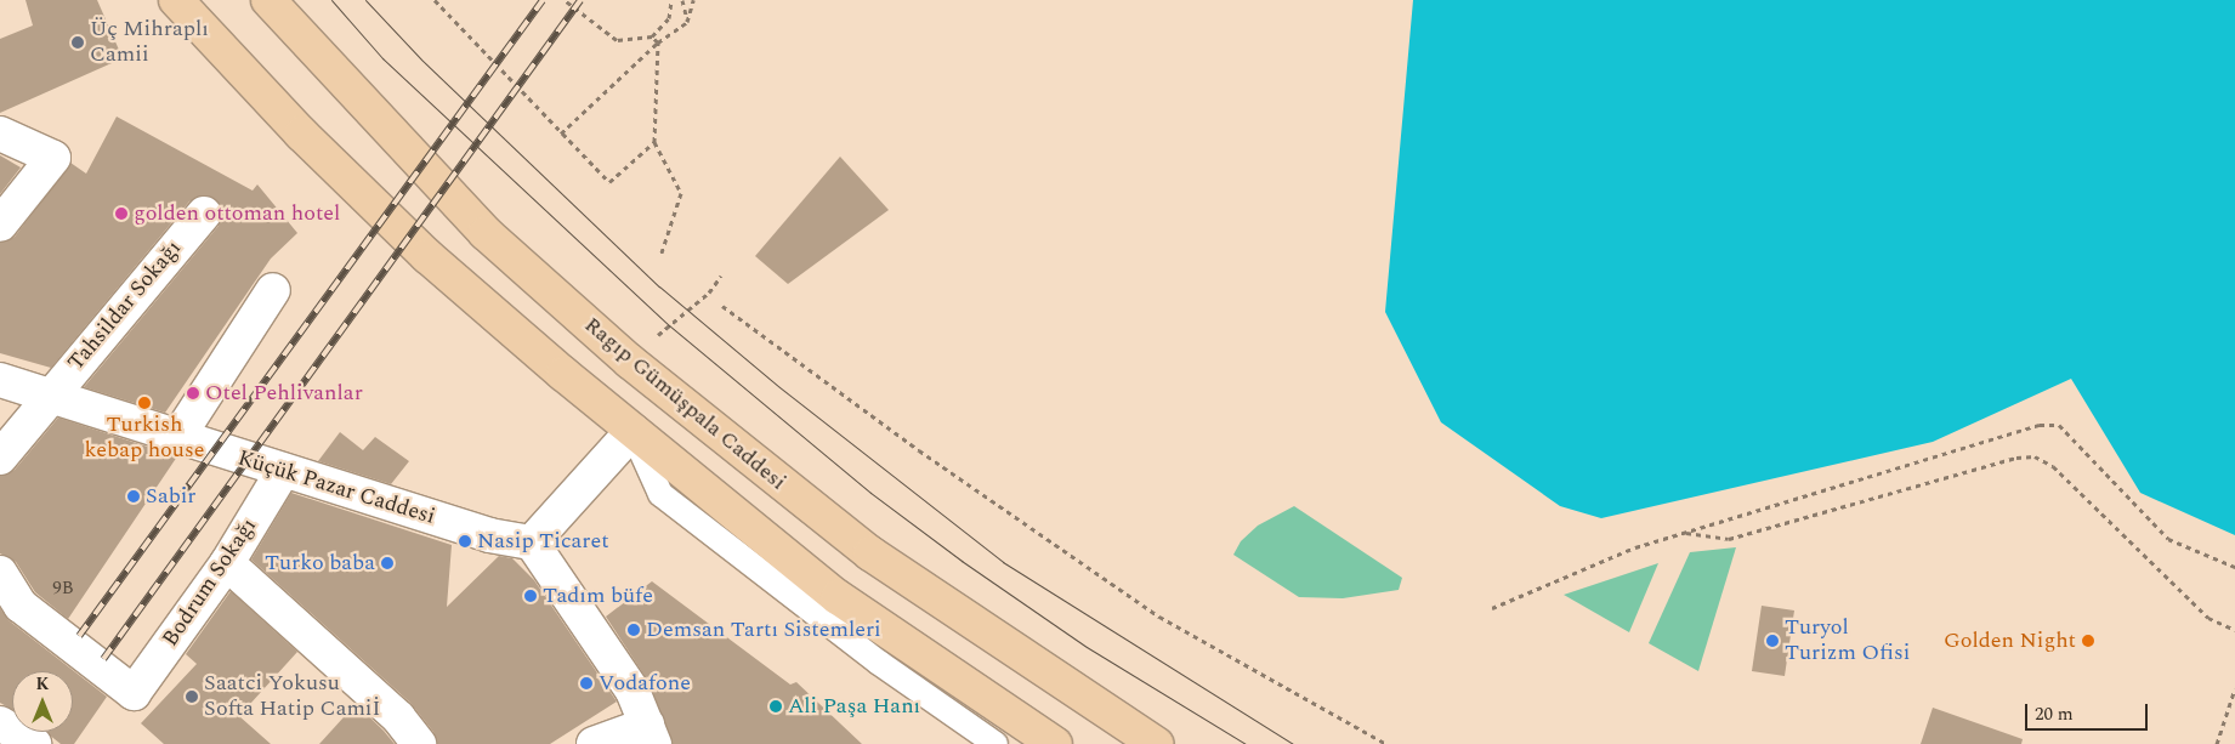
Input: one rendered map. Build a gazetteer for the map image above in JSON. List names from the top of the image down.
{
  "streets": {
    "main road": ["Ragıp Gümüşpala Caddesi"],
    "street": ["Tahsildar Sokağı", "Küçük Pazar Caddesi", "Bodrum Sokağı"]
  },
  "crossings": [
    ["Tahsildar Sokağı", "Küçük Pazar Caddesi"],
    ["Küçük Pazar Caddesi", "Bodrum Sokağı"]
  ],
  "places": [
    "Üç Mihraplı Camii",
    "golden ottoman hotel",
    "Otel Pehlivanlar",
    "Turkish kebap house",
    "Sabir",
    "Nasip Ticaret",
    "Turko baba",
    "Tadım büfe",
    "Demsan Tartı Sistemleri",
    "Turyol Turizm Ofisi",
    "Golden Night",
    "Vodafone",
    "Saatci Yokusu Softa Hatip Camiİ",
    "Ali Paşa Hanı"
  ],
  "house_numbers": ["9B"],
  "scale_bar": "20 m",
  "north": "top"
}
